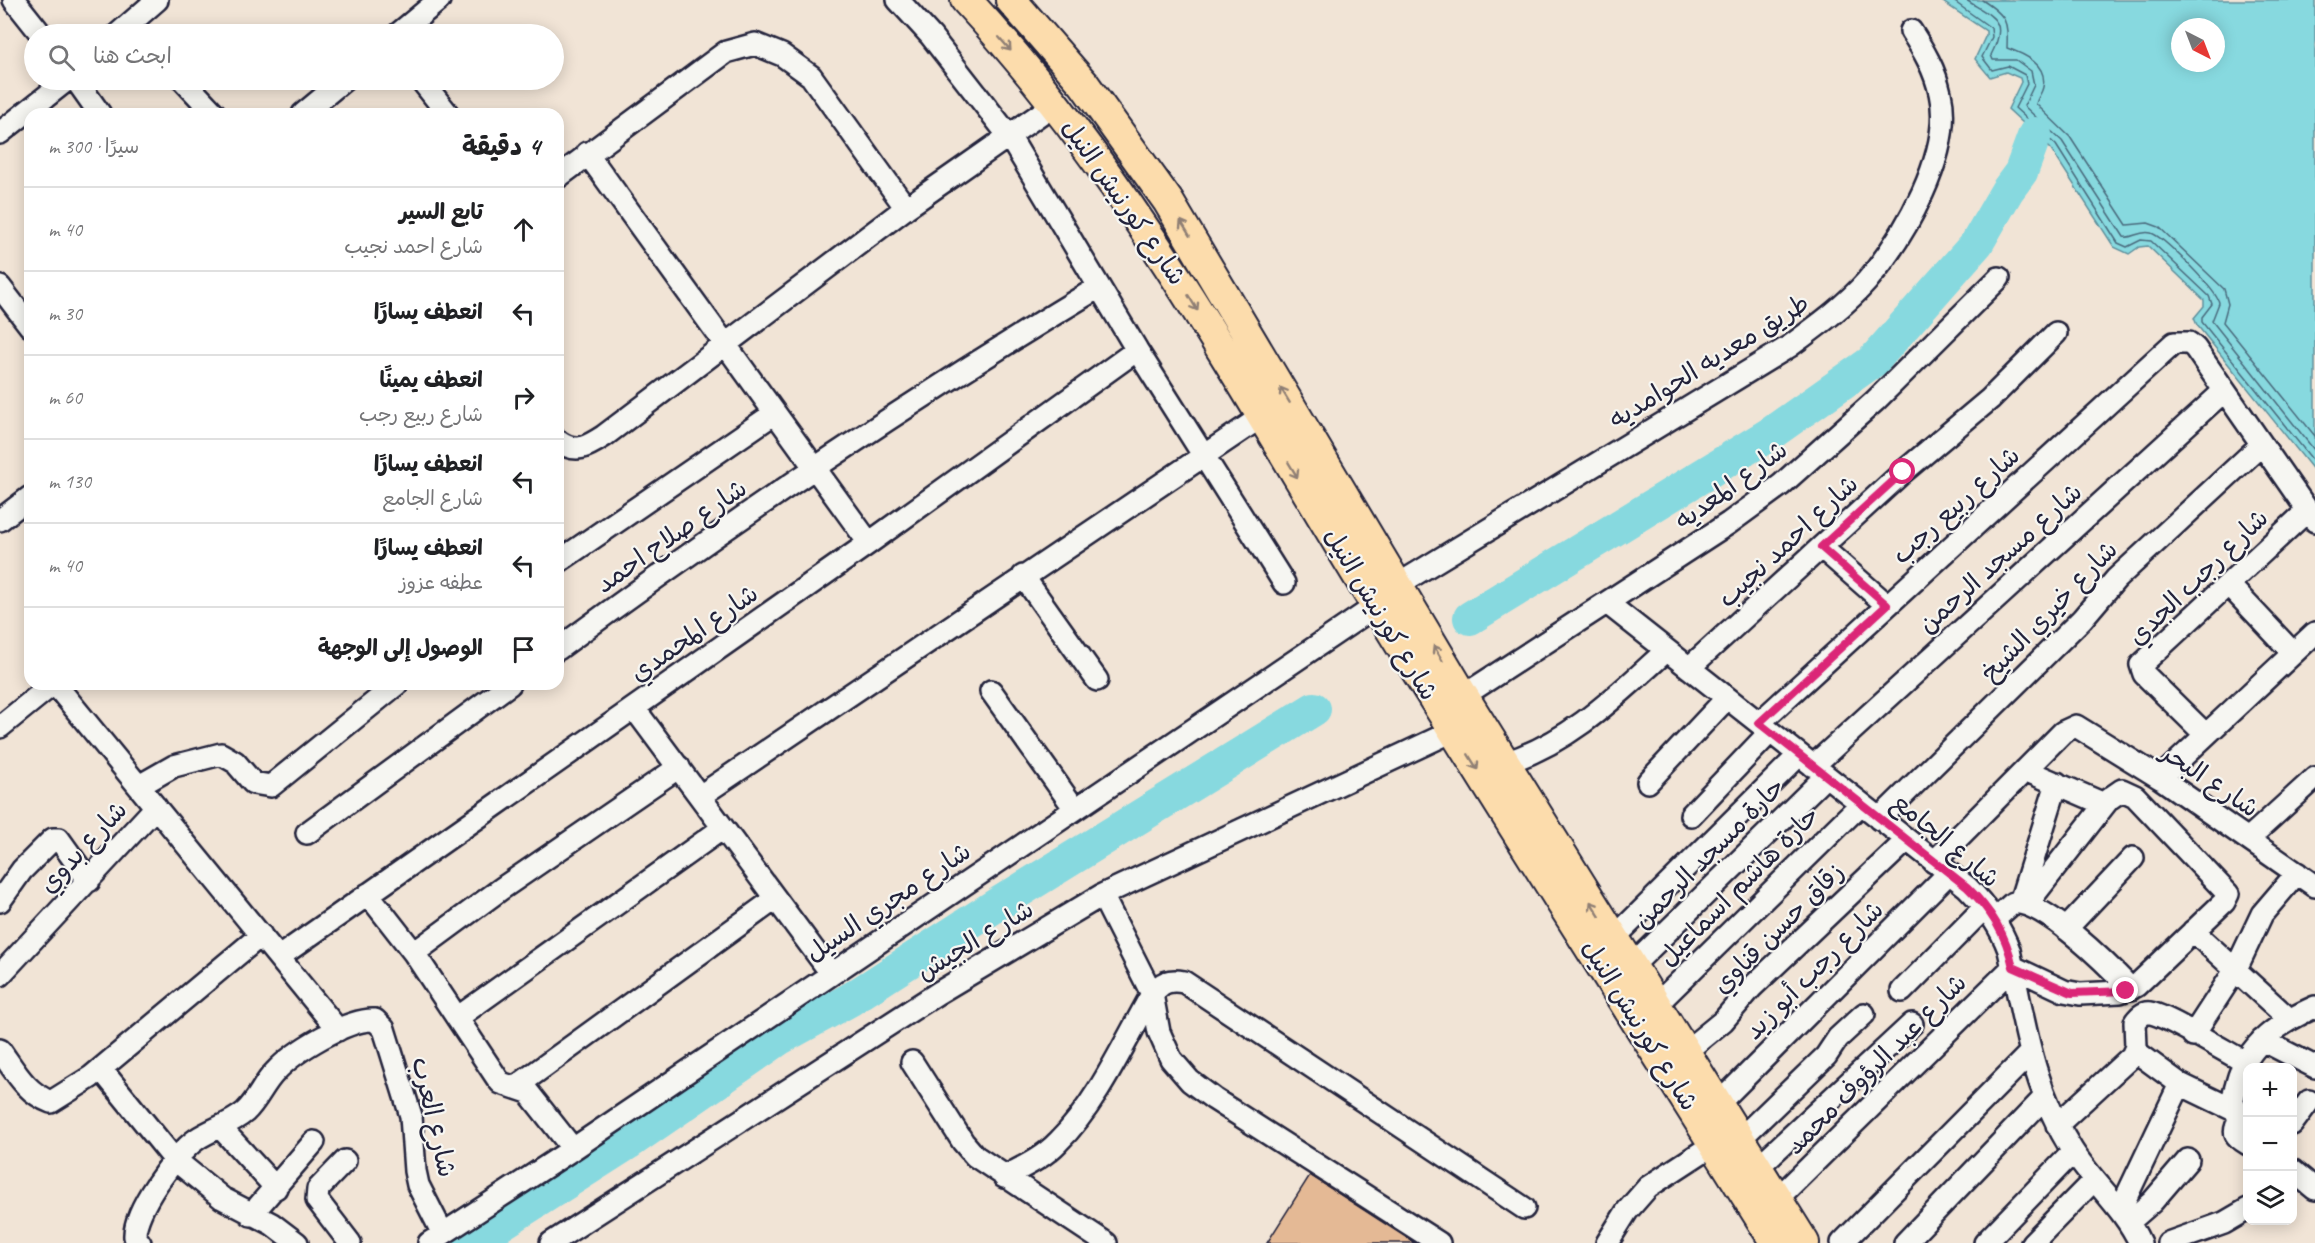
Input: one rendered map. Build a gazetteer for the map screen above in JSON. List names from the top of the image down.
{
  "streets": {
    "highway": ["شارع كورنيش النيل"],
    "street": [
      "طريق معديه الحوامديه",
      "شارع المعديه",
      "شارع ربيع رجب",
      "شارع صلاح احمد",
      "شارع احمد نجيب",
      "شارع مسجد الرحمن",
      "شارع رجب الجدي",
      "شارع خيري الشيخ",
      "شارع المحمدي",
      "شارع البحر",
      "شارع الجامع",
      "شارع بدوي",
      "حارة مسجد الرحمن",
      "حارة هاشم اسماعيل",
      "شارع مجري السيل",
      "زقاق حسن قناوي",
      "شارع الجيش",
      "شارع رجب أبو زيد",
      "شارع عبد الرؤوف محمد",
      "شارع العرب"
    ]
  },
  "crossings": [
    ["شارع كورنيش النيل", "طريق معديه الحوامديه"],
    ["شارع كورنيش النيل", "شارع المعديه"],
    ["شارع كورنيش النيل", "حارة مسجد الرحمن"],
    ["شارع كورنيش النيل", "حارة هاشم اسماعيل"],
    ["شارع كورنيش النيل", "شارع مجري السيل"],
    ["شارع كورنيش النيل", "زقاق حسن قناوي"],
    ["شارع كورنيش النيل", "شارع الجيش"],
    ["شارع كورنيش النيل", "شارع رجب أبو زيد"],
    ["شارع كورنيش النيل", "شارع عبد الرؤوف محمد"],
    ["شارع المعديه", "شارع الجامع"],
    ["شارع ربيع رجب", "شارع مسجد الرحمن"],
    ["شارع ربيع رجب", "شارع الجامع"],
    ["شارع احمد نجيب", "شارع الجامع"],
    ["شارع مسجد الرحمن", "شارع الجامع"],
    ["شارع مسجد الرحمن", "حارة مسجد الرحمن"],
    ["شارع خيري الشيخ", "شارع الجامع"],
    ["شارع البحر", "شارع رجب أبو زيد"],
    ["شارع الجامع", "حارة مسجد الرحمن"],
    ["شارع الجامع", "حارة هاشم اسماعيل"],
    ["شارع الجامع", "زقاق حسن قناوي"],
    ["شارع الجامع", "شارع رجب أبو زيد"],
    ["شارع الجامع", "شارع عبد الرؤوف محمد"],
    ["شارع مجري السيل", "شارع العرب"]
  ],
  "north": "bottom right",
  "page": {
    "search": "ابحث هنا",
    "heading": ["4 دقيقة", "سيرًا · 300 m"],
    "list": [
      ["تابع السير", "شارع احمد نجيب", "40 m"],
      ["انعطف يسارًا", "30 m"],
      ["انعطف يمينًا", "شارع ربيع رجب", "60 m"],
      ["انعطف يسارًا", "شارع الجامع", "130 m"],
      ["انعطف يسارًا", "عطفه عزوز", "40 m"],
      "الوصول إلى الوجهة"
    ],
    "map_buttons": ["+", "−"]
  }
}
